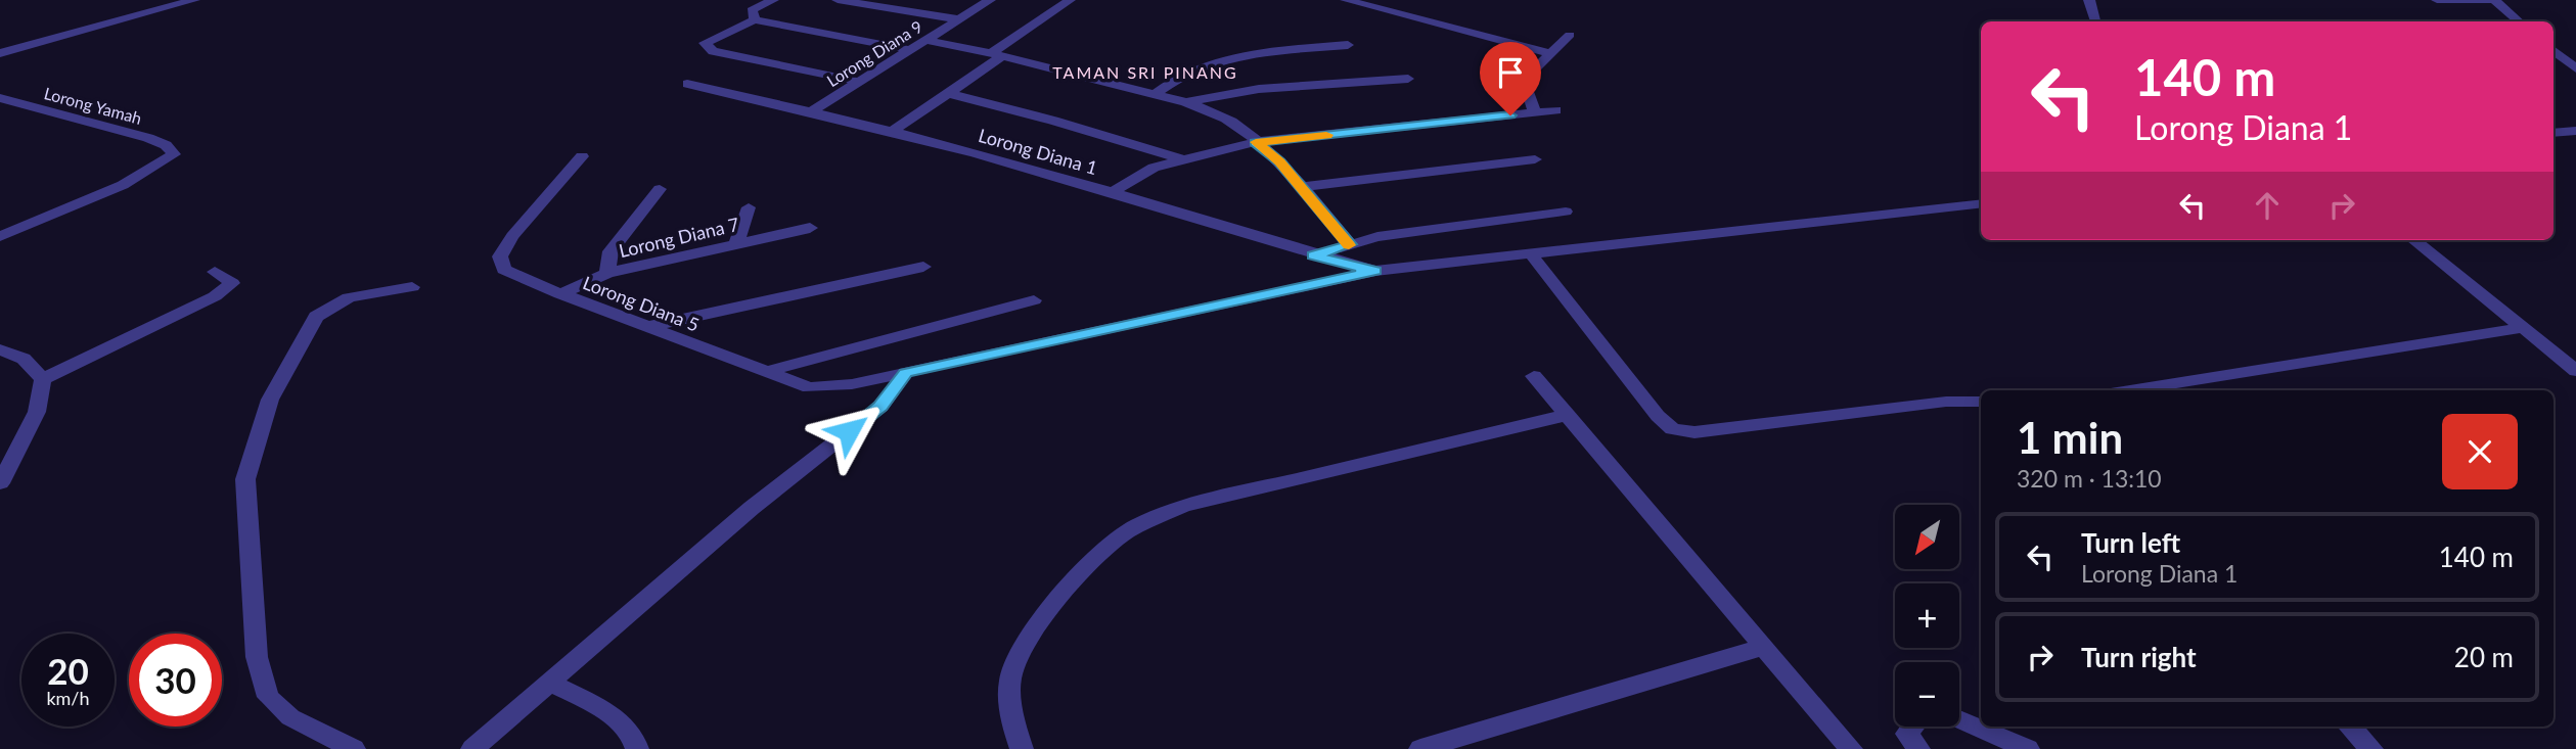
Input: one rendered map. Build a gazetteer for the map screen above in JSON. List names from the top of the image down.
{
  "streets": {
    "street": [
      "Lorong Diana 9",
      "Lorong Yamah",
      "Lorong Diana 1",
      "Lorong Diana 7",
      "Lorong Diana 5"
    ]
  },
  "crossings": [
    ["Lorong Diana 9", "Lorong Diana 1"],
    ["Lorong Diana 1", "Lorong Diana 5"],
    ["Lorong Diana 7", "Lorong Diana 5"]
  ],
  "districts": ["TAMAN SRI PINANG"],
  "north": "bottom left",
  "page": {
    "turn": ["140 m", "Lorong Diana 1"],
    "heading": ["1 min", "320 m · 13:10"],
    "map_buttons": ["+", "−"],
    "list": [
      {
        "name": "Turn left",
        "note": "Lorong Diana 1",
        "value": "140 m"
      },
      {
        "name": "Turn right",
        "value": "20 m"
      }
    ],
    "speed": "20 km/h",
    "limit": "30"
  }
}
